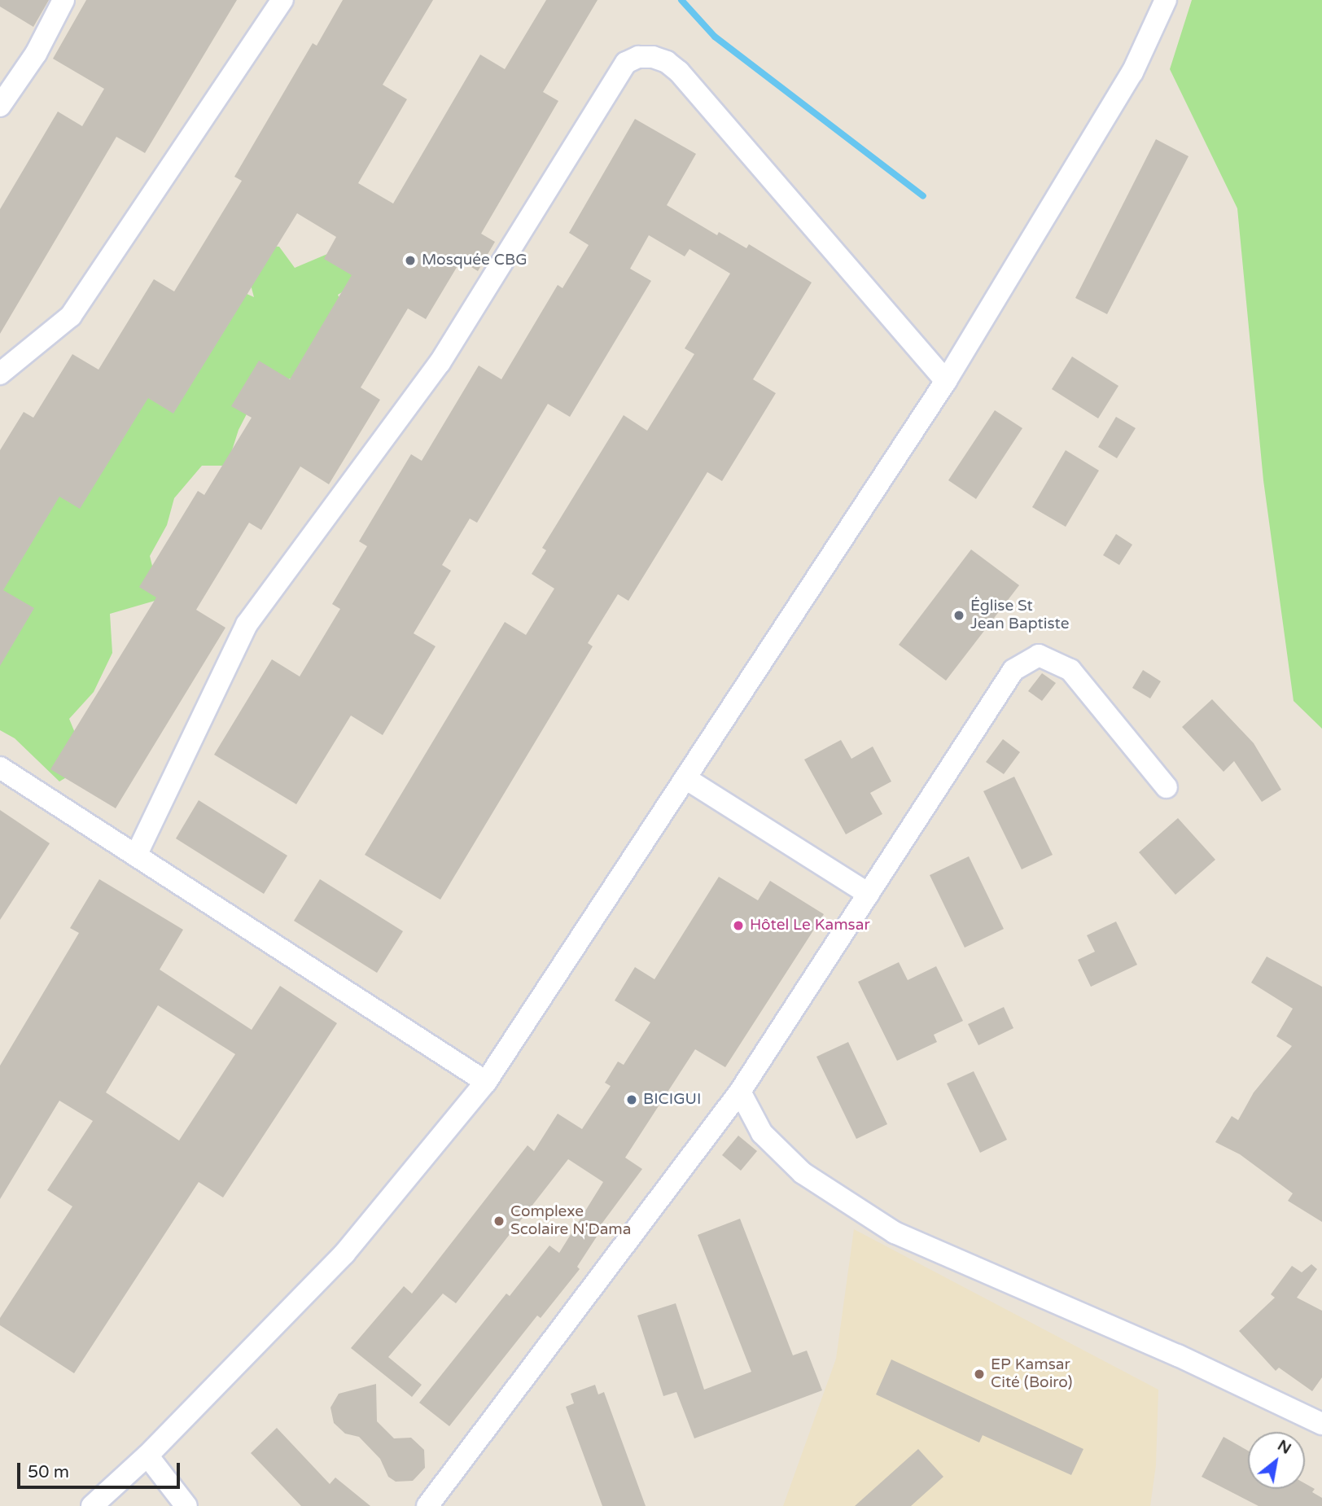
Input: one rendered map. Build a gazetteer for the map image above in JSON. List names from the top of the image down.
{
  "places": [
    "Mosquée CBG",
    "Église St Jean Baptiste",
    "Hôtel Le Kamsar",
    "BICIGUI",
    "Complexe Scolaire N'Dama",
    "EP Kamsar Cité (Boiro)"
  ],
  "scale_bar": "50 m",
  "north": "top right"
}
